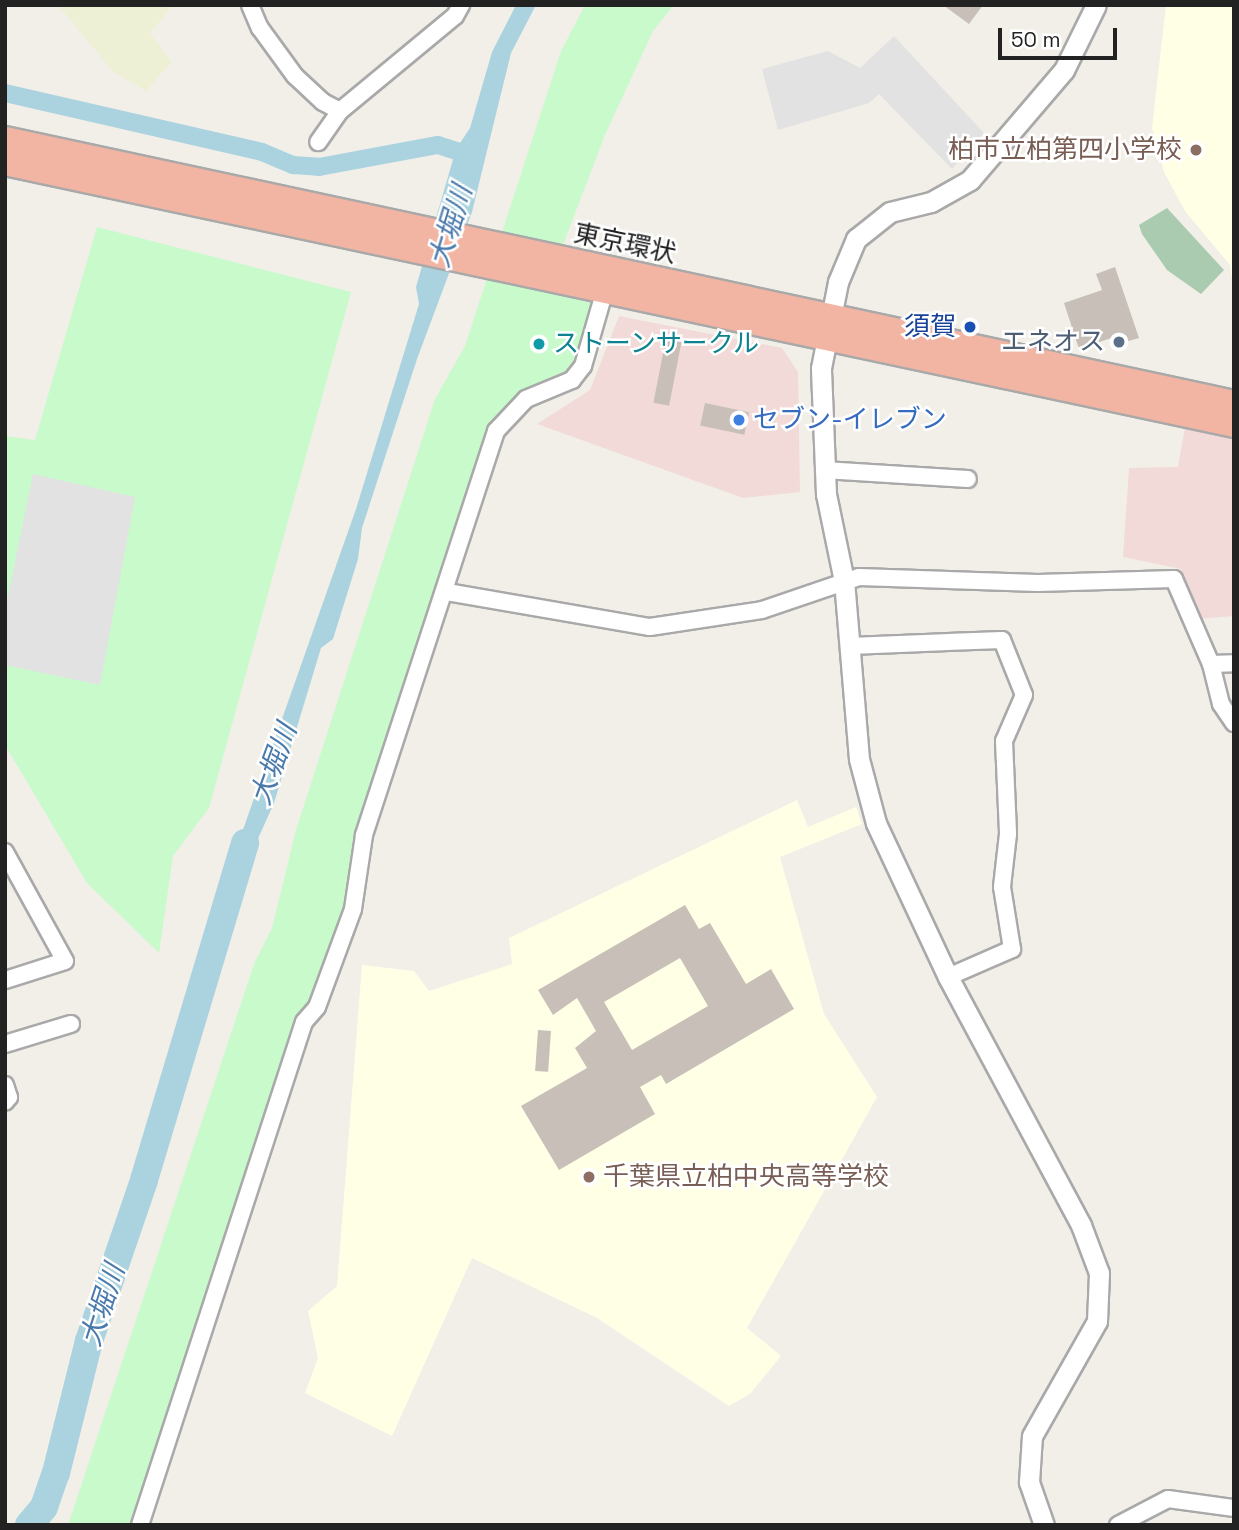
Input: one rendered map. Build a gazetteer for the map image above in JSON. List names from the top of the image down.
{
  "streets": {
    "highway": ["東京環状"]
  },
  "water": ["大堀川"],
  "places": [
    "柏市立柏第四小学校",
    "須賀",
    "エネオス",
    "ストーンサークル",
    "セブン-イレブン",
    "千葉県立柏中央高等学校"
  ],
  "scale_bar": "50 m"
}
